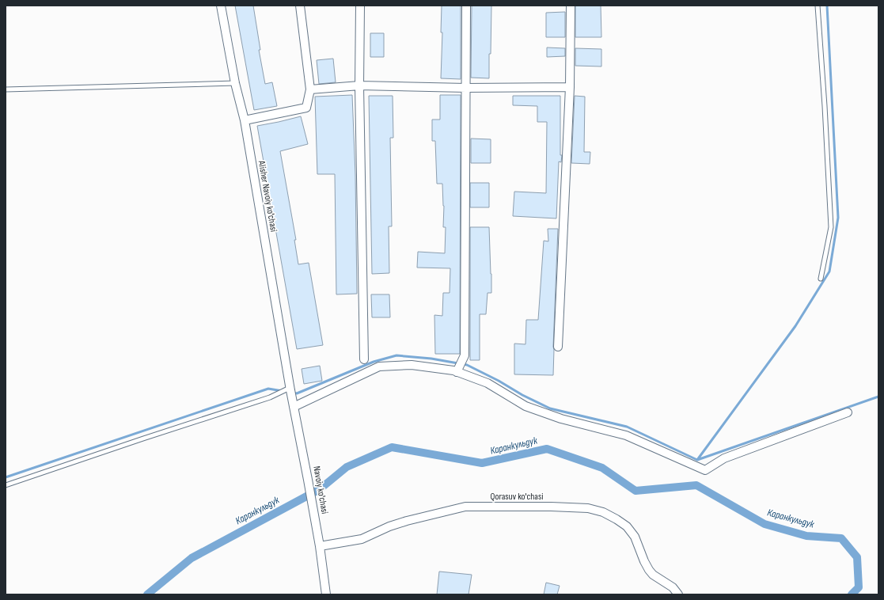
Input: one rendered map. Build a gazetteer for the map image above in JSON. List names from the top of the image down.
{
  "streets": {
    "street": ["Alisher Navoiy ko'chasi", "Navoiy ko'chasi", "Qorasuv ko'chasi"]
  },
  "crossings": [
    ["Alisher Navoiy ko'chasi", "Navoiy ko'chasi"],
    ["Navoiy ko'chasi", "Qorasuv ko'chasi"]
  ],
  "water": ["Каранкульдук"]
}
